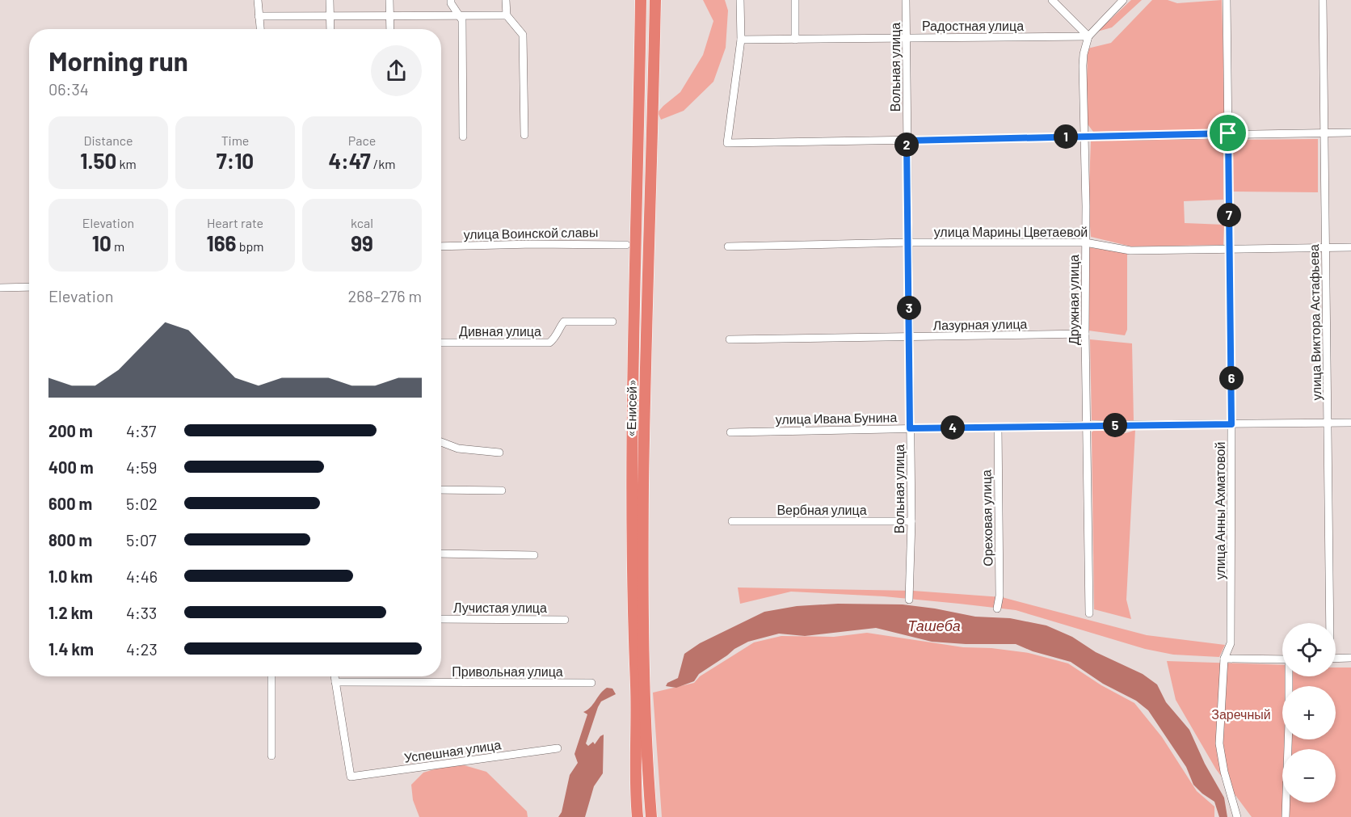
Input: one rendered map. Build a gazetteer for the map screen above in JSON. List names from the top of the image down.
{
  "streets": {
    "highway": ["«Енисей»"],
    "street": [
      "Радостная улица",
      "Вольная улица",
      "улица Марины Цветаевой",
      "улица Воинской славы",
      "Дружная улица",
      "улица Виктора Астафьева",
      "Лазурная улица",
      "Дивная улица",
      "улица Ивана Бунина",
      "Вербная улица",
      "улица Анны Ахматовой",
      "Ореховая улица",
      "Лучистая улица",
      "Привольная улица",
      "Успешная улица"
    ]
  },
  "crossings": [
    ["Радостная улица", "Вольная улица"],
    ["Радостная улица", "Дружная улица"],
    ["Вольная улица", "улица Марины Цветаевой"],
    ["Вольная улица", "Лазурная улица"],
    ["Вольная улица", "улица Ивана Бунина"],
    ["Вольная улица", "Вербная улица"],
    ["улица Марины Цветаевой", "Дружная улица"],
    ["улица Марины Цветаевой", "улица Виктора Астафьева"],
    ["улица Марины Цветаевой", "улица Анны Ахматовой"],
    ["Дружная улица", "Лазурная улица"],
    ["Дружная улица", "улица Ивана Бунина"],
    ["улица Виктора Астафьева", "улица Ивана Бунина"],
    ["улица Ивана Бунина", "улица Анны Ахматовой"],
    ["улица Ивана Бунина", "Ореховая улица"],
    ["Привольная улица", "Успешная улица"]
  ],
  "water": ["Ташеба"],
  "parks": ["Заречный"],
  "page": {
    "heading": ["Morning run", "06:34"],
    "stats": [
      ["Distance", "1.50 km"],
      ["Time", "7:10"],
      ["Pace", "4:47 /km"],
      ["Elevation", "10 m"],
      ["Heart rate", "166 bpm"],
      ["kcal", "99"]
    ],
    "pins": [
      "1",
      "2",
      "7",
      "3",
      "6",
      "5",
      "4"
    ],
    "chart": ["Elevation", "268–276 m"],
    "list": [
      {
        "name": "200 m",
        "note": "4:37"
      },
      {
        "name": "400 m",
        "note": "4:59"
      },
      {
        "name": "600 m",
        "note": "5:02"
      },
      {
        "name": "800 m",
        "note": "5:07"
      },
      {
        "name": "1.0 km",
        "note": "4:46"
      },
      {
        "name": "1.2 km",
        "note": "4:33"
      },
      {
        "name": "1.4 km",
        "note": "4:23"
      }
    ],
    "map_buttons": ["+", "−"]
  }
}
